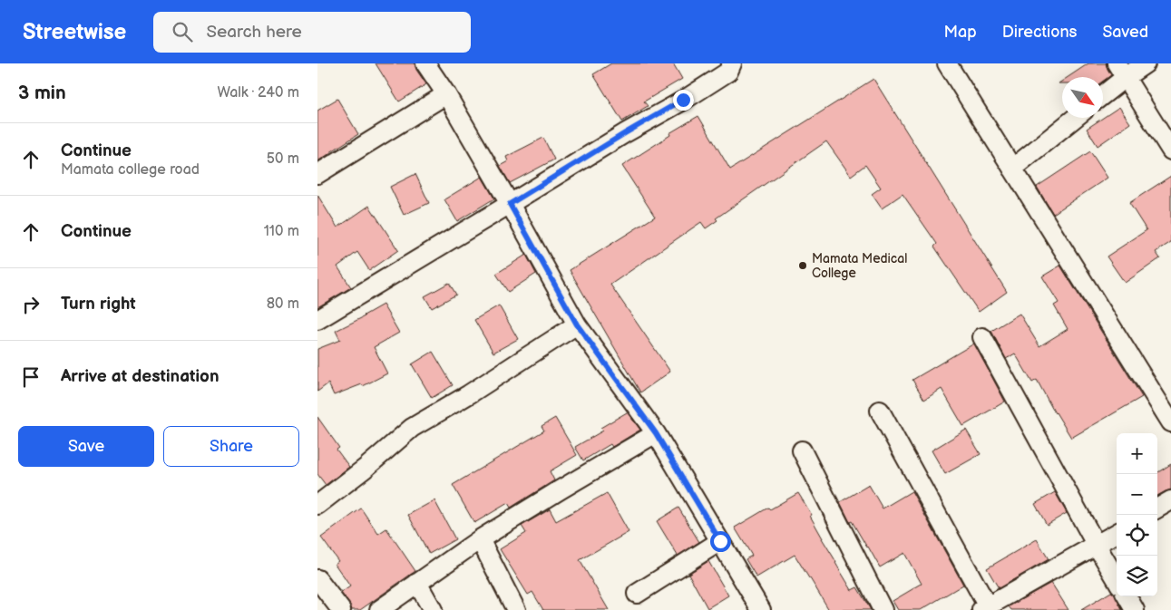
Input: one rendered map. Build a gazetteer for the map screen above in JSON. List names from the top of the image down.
{
  "places": ["Mamata Medical College"],
  "north": "bottom right",
  "page": {
    "header": "Streetwise",
    "search": "Search here",
    "nav": ["Map", "Directions", "Saved"],
    "heading": ["3 min", "Walk · 240 m"],
    "list": [
      ["Continue", "Mamata college road", "50 m"],
      ["Continue", "110 m"],
      ["Turn right", "80 m"],
      "Arrive at destination"
    ],
    "buttons": ["Save", "Share"],
    "map_buttons": ["+", "−"]
  }
}
